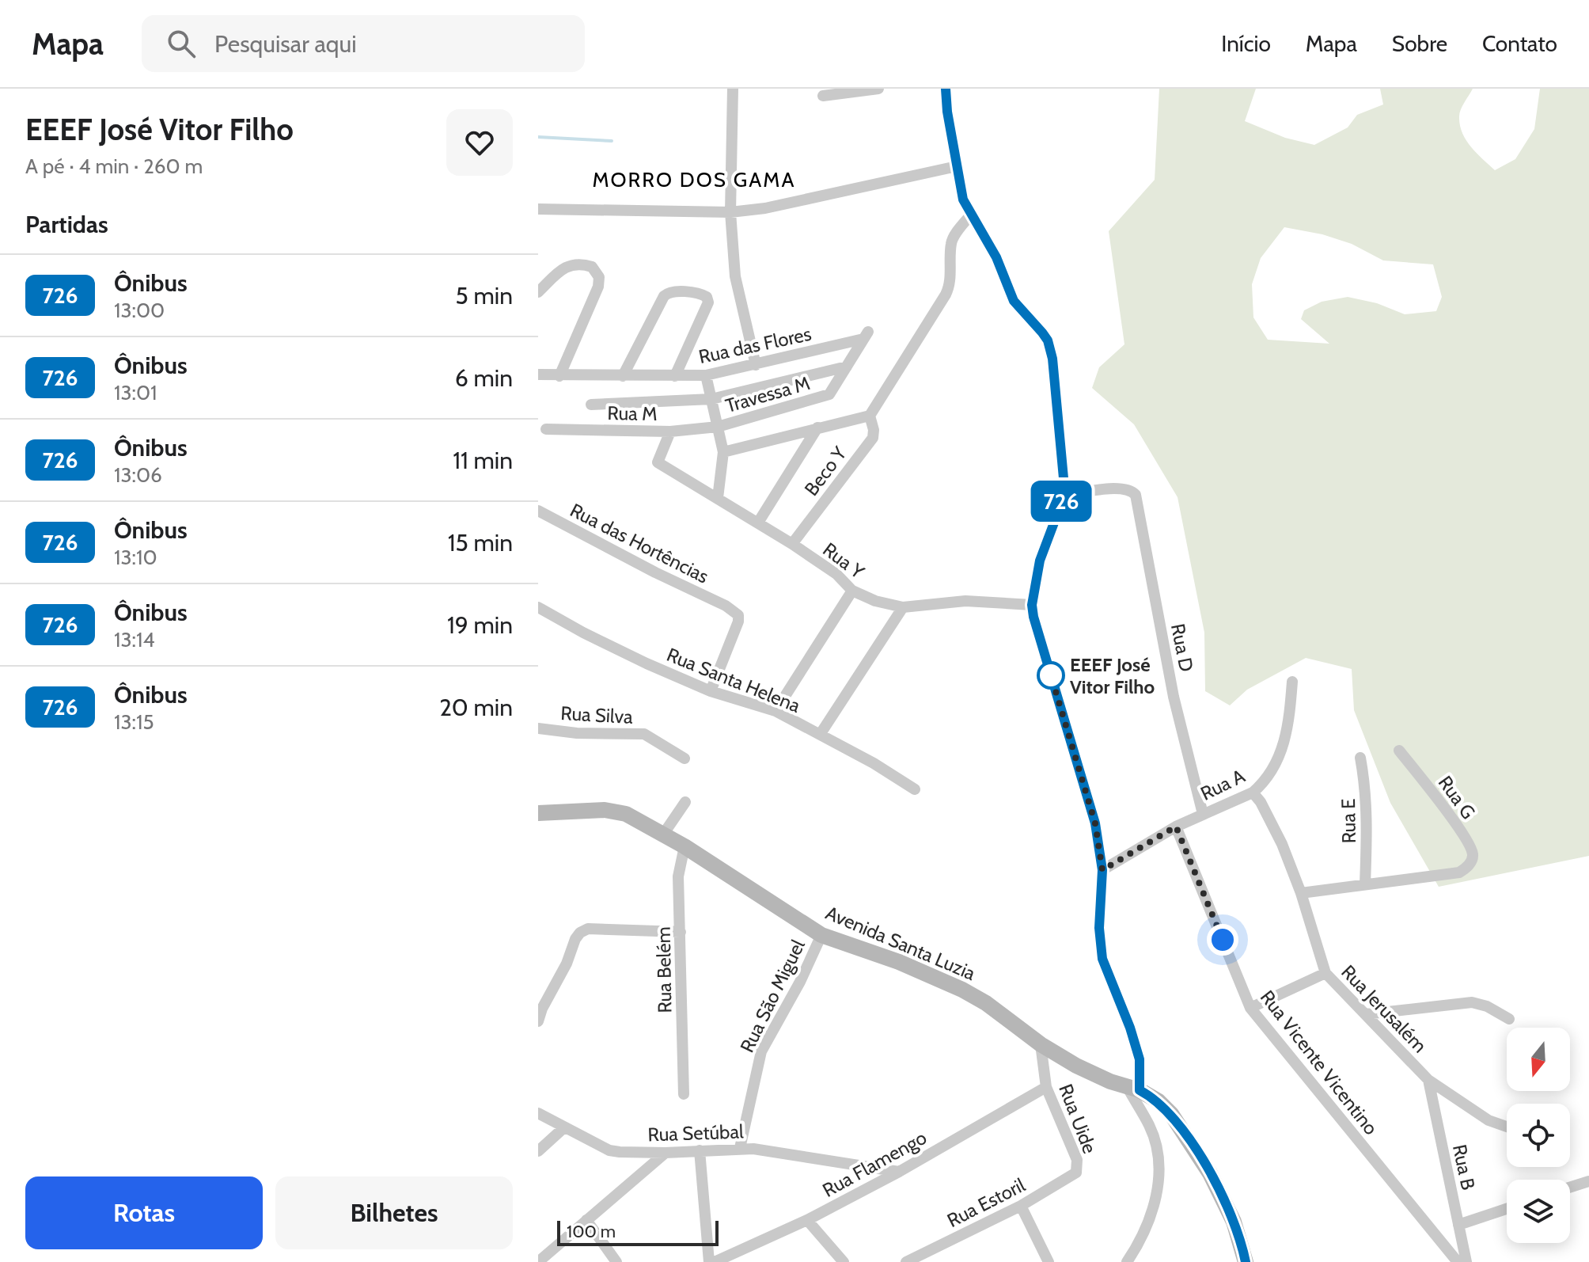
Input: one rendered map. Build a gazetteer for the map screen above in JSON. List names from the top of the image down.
{
  "streets": {
    "street": [
      "Rua das Flores",
      "Travessa M",
      "Rua M",
      "Beco Y",
      "Rua das Hortências",
      "Rua Y",
      "Rua D",
      "Rua Santa Helena",
      "Rua Silva",
      "Rua A",
      "Rua G",
      "Rua E",
      "Avenida Santa Luzia",
      "Rua Belém",
      "Rua São Miguel",
      "Rua Jerusalém",
      "Rua Vicente Vicentino",
      "Rua Uide",
      "Rua Setúbal",
      "Rua Flamengo",
      "Rua B",
      "Rua Estoril"
    ]
  },
  "crossings": [
    ["Rua das Flores", "Travessa M"],
    ["Travessa M", "Rua M"],
    ["Rua M", "Rua Y"],
    ["Beco Y", "Rua Y"],
    ["Rua das Hortências", "Rua Santa Helena"],
    ["Rua D", "Rua A"],
    ["Rua A", "Rua Jerusalém"],
    ["Rua A", "Rua Vicente Vicentino"],
    ["Rua G", "Rua E"],
    ["Avenida Santa Luzia", "Rua Belém"],
    ["Avenida Santa Luzia", "Rua São Miguel"],
    ["Avenida Santa Luzia", "Rua Uide"],
    ["Rua São Miguel", "Rua Setúbal"],
    ["Rua Jerusalém", "Rua B"],
    ["Rua Uide", "Rua Flamengo"],
    ["Rua Uide", "Rua Estoril"],
    ["Rua Setúbal", "Rua Flamengo"]
  ],
  "districts": ["MORRO DOS GAMA"],
  "places": ["EEEF José Vitor Filho"],
  "lines": ["bus line 726"],
  "scale_bar": "100 m",
  "north": "bottom",
  "page": {
    "header": "Mapa",
    "search": "Pesquisar aqui",
    "nav": [
      "Início",
      "Mapa",
      "Sobre",
      "Contato"
    ],
    "heading": [
      ["EEEF José Vitor Filho", "A pé · 4 min · 260 m"],
      "Partidas"
    ],
    "on_map": "726",
    "list": [
      {
        "mark": "726",
        "name": "Ônibus",
        "note": "13:00",
        "value": "5 min"
      },
      {
        "mark": "726",
        "name": "Ônibus",
        "note": "13:01",
        "value": "6 min"
      },
      {
        "mark": "726",
        "name": "Ônibus",
        "note": "13:06",
        "value": "11 min"
      },
      {
        "mark": "726",
        "name": "Ônibus",
        "note": "13:10",
        "value": "15 min"
      },
      {
        "mark": "726",
        "name": "Ônibus",
        "note": "13:14",
        "value": "19 min"
      },
      {
        "mark": "726",
        "name": "Ônibus",
        "note": "13:15",
        "value": "20 min"
      }
    ],
    "buttons": ["Rotas", "Bilhetes"],
    "scale": "100 m"
  }
}
